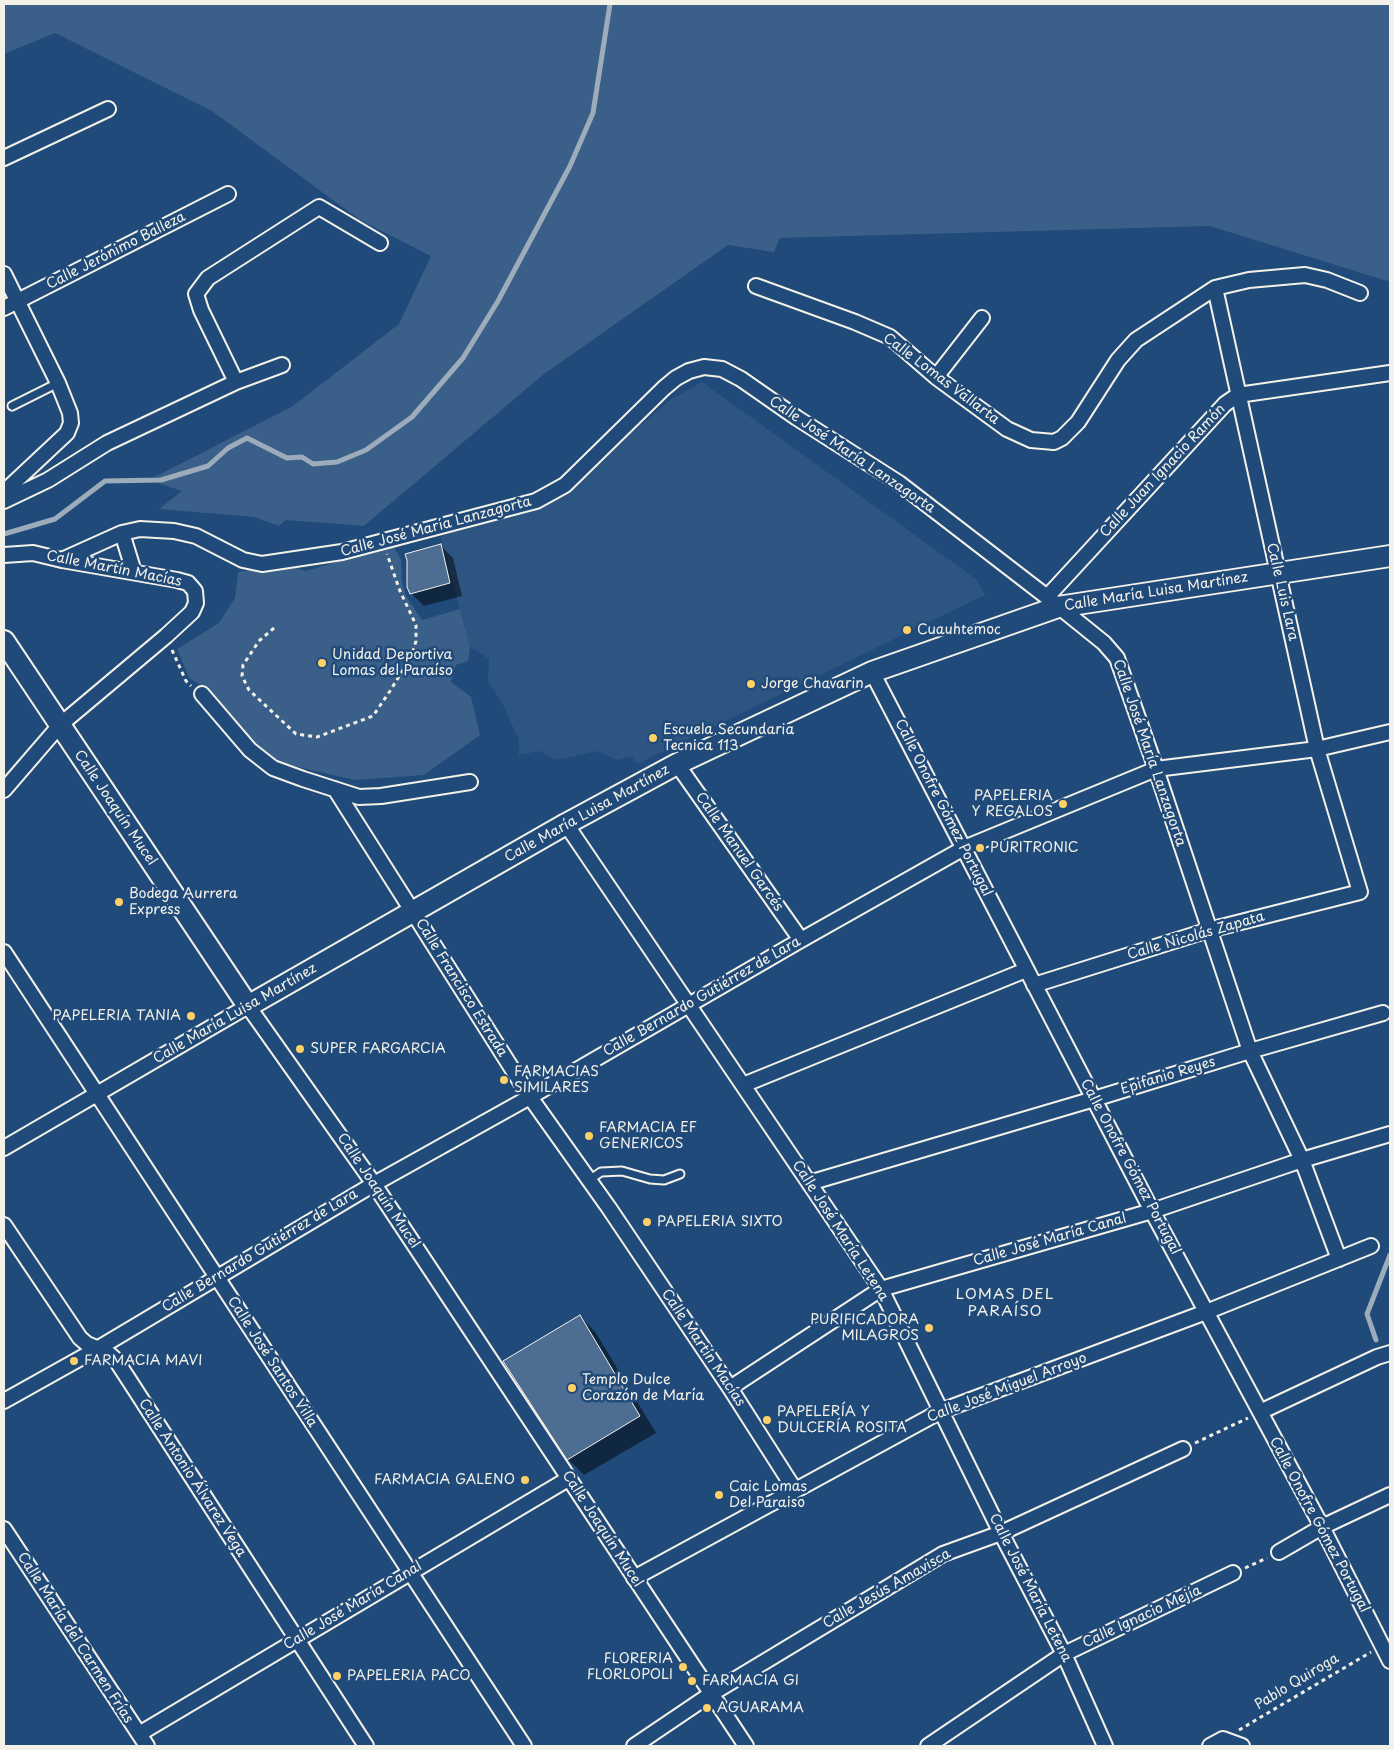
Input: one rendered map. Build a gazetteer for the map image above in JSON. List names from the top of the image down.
{
  "streets": {
    "street": [
      "Calle Jerónimo Balleza",
      "Calle Lomas Vallarta",
      "Calle José María Lanzagorta",
      "Calle Juan Ignacio Ramón",
      "Calle Martín Macías",
      "Calle María Luisa Martínez",
      "Calle Luis Lara",
      "Calle Joaquín Mucel",
      "Calle Onofre Gómez Portugal",
      "Calle Manuel Garcés",
      "Calle Nicolás Zapata",
      "Calle Francisco Estrada",
      "Calle Bernardo Gutiérrez de Lara",
      "Epifanio Reyes",
      "Calle José María Letena",
      "Calle José María Canal",
      "Calle José Santos Villa",
      "Calle José Miguel Arroyo",
      "Calle Antonio Álvarez Vega",
      "Calle Jesús Amavisca",
      "Calle Ignacio Mejía",
      "Calle María del Carmen Frías"
    ],
    "path": ["Pablo Quiroga"]
  },
  "crossings": [
    ["Calle Lomas Vallarta", "Calle Luis Lara"],
    ["Calle José María Lanzagorta", "Calle Juan Ignacio Ramón"],
    ["Calle José María Lanzagorta", "Calle Martín Macías"],
    ["Calle José María Lanzagorta", "Calle María Luisa Martínez"],
    ["Calle José María Lanzagorta", "Calle Nicolás Zapata"],
    ["Calle José María Lanzagorta", "Calle Bernardo Gutiérrez de Lara"],
    ["Calle José María Lanzagorta", "Epifanio Reyes"],
    ["Calle José María Lanzagorta", "Calle José María Canal"],
    ["Calle José María Lanzagorta", "Calle José Miguel Arroyo"],
    ["Calle Juan Ignacio Ramón", "Calle María Luisa Martínez"],
    ["Calle Juan Ignacio Ramón", "Calle Luis Lara"],
    ["Calle Martín Macías", "Calle Joaquín Mucel"],
    ["Calle Martín Macías", "Calle Francisco Estrada"],
    ["Calle Martín Macías", "Calle José María Canal"],
    ["Calle Martín Macías", "Calle José Miguel Arroyo"],
    ["Calle María Luisa Martínez", "Calle Luis Lara"],
    ["Calle María Luisa Martínez", "Calle Joaquín Mucel"],
    ["Calle María Luisa Martínez", "Calle Onofre Gómez Portugal"],
    ["Calle María Luisa Martínez", "Calle Manuel Garcés"],
    ["Calle María Luisa Martínez", "Calle Francisco Estrada"],
    ["Calle María Luisa Martínez", "Calle José María Letena"],
    ["Calle María Luisa Martínez", "Calle José Santos Villa"],
    ["Calle Luis Lara", "Calle Nicolás Zapata"],
    ["Calle Luis Lara", "Calle Bernardo Gutiérrez de Lara"],
    ["Calle Joaquín Mucel", "Calle Bernardo Gutiérrez de Lara"],
    ["Calle Joaquín Mucel", "Calle José María Canal"],
    ["Calle Joaquín Mucel", "Calle José Miguel Arroyo"],
    ["Calle Joaquín Mucel", "Calle Jesús Amavisca"],
    ["Calle Onofre Gómez Portugal", "Calle Nicolás Zapata"],
    ["Calle Onofre Gómez Portugal", "Calle Bernardo Gutiérrez de Lara"],
    ["Calle Onofre Gómez Portugal", "Epifanio Reyes"],
    ["Calle Onofre Gómez Portugal", "Calle José María Canal"],
    ["Calle Onofre Gómez Portugal", "Calle José Miguel Arroyo"],
    ["Calle Onofre Gómez Portugal", "Pablo Quiroga"],
    ["Calle Manuel Garcés", "Calle Bernardo Gutiérrez de Lara"],
    ["Calle Francisco Estrada", "Calle Bernardo Gutiérrez de Lara"],
    ["Calle Bernardo Gutiérrez de Lara", "Calle José María Letena"],
    ["Calle Bernardo Gutiérrez de Lara", "Calle José Santos Villa"],
    ["Calle Bernardo Gutiérrez de Lara", "Calle Antonio Álvarez Vega"],
    ["Epifanio Reyes", "Calle José María Letena"],
    ["Calle José María Letena", "Calle José María Canal"],
    ["Calle José María Letena", "Calle José Miguel Arroyo"],
    ["Calle José María Letena", "Calle Jesús Amavisca"],
    ["Calle José María Letena", "Calle Ignacio Mejía"],
    ["Calle José María Canal", "Calle José Santos Villa"],
    ["Calle José María Canal", "Calle Antonio Álvarez Vega"],
    ["Calle José María Canal", "Calle María del Carmen Frías"]
  ],
  "districts": ["LOMAS DEL PARAÍSO"],
  "places": [
    "Cuauhtemoc",
    "Unidad Deportiva Lomas del Paraíso",
    "Jorge Chavarin",
    "Escuela Secundaria Tecnica 113",
    "PAPELERIA Y REGALOS",
    "PURITRONIC",
    "Bodega Aurrera Express",
    "PAPELERIA TANIA",
    "SUPER FARGARCIA",
    "FARMACIAS SIMILARES",
    "FARMACIA EF GENERICOS",
    "PAPELERIA SIXTO",
    "PURIFICADORA MILAGROS",
    "FARMACIA MAVI",
    "Templo Dulce Corazón de María",
    "PAPELERÍA Y DULCERÍA ROSITA",
    "FARMACIA GALENO",
    "Caic Lomas Del Paraiso",
    "FLORERIA FLORLOPOLI",
    "PAPELERIA PACO",
    "FARMACIA GI",
    "AGUARAMA"
  ]
}
